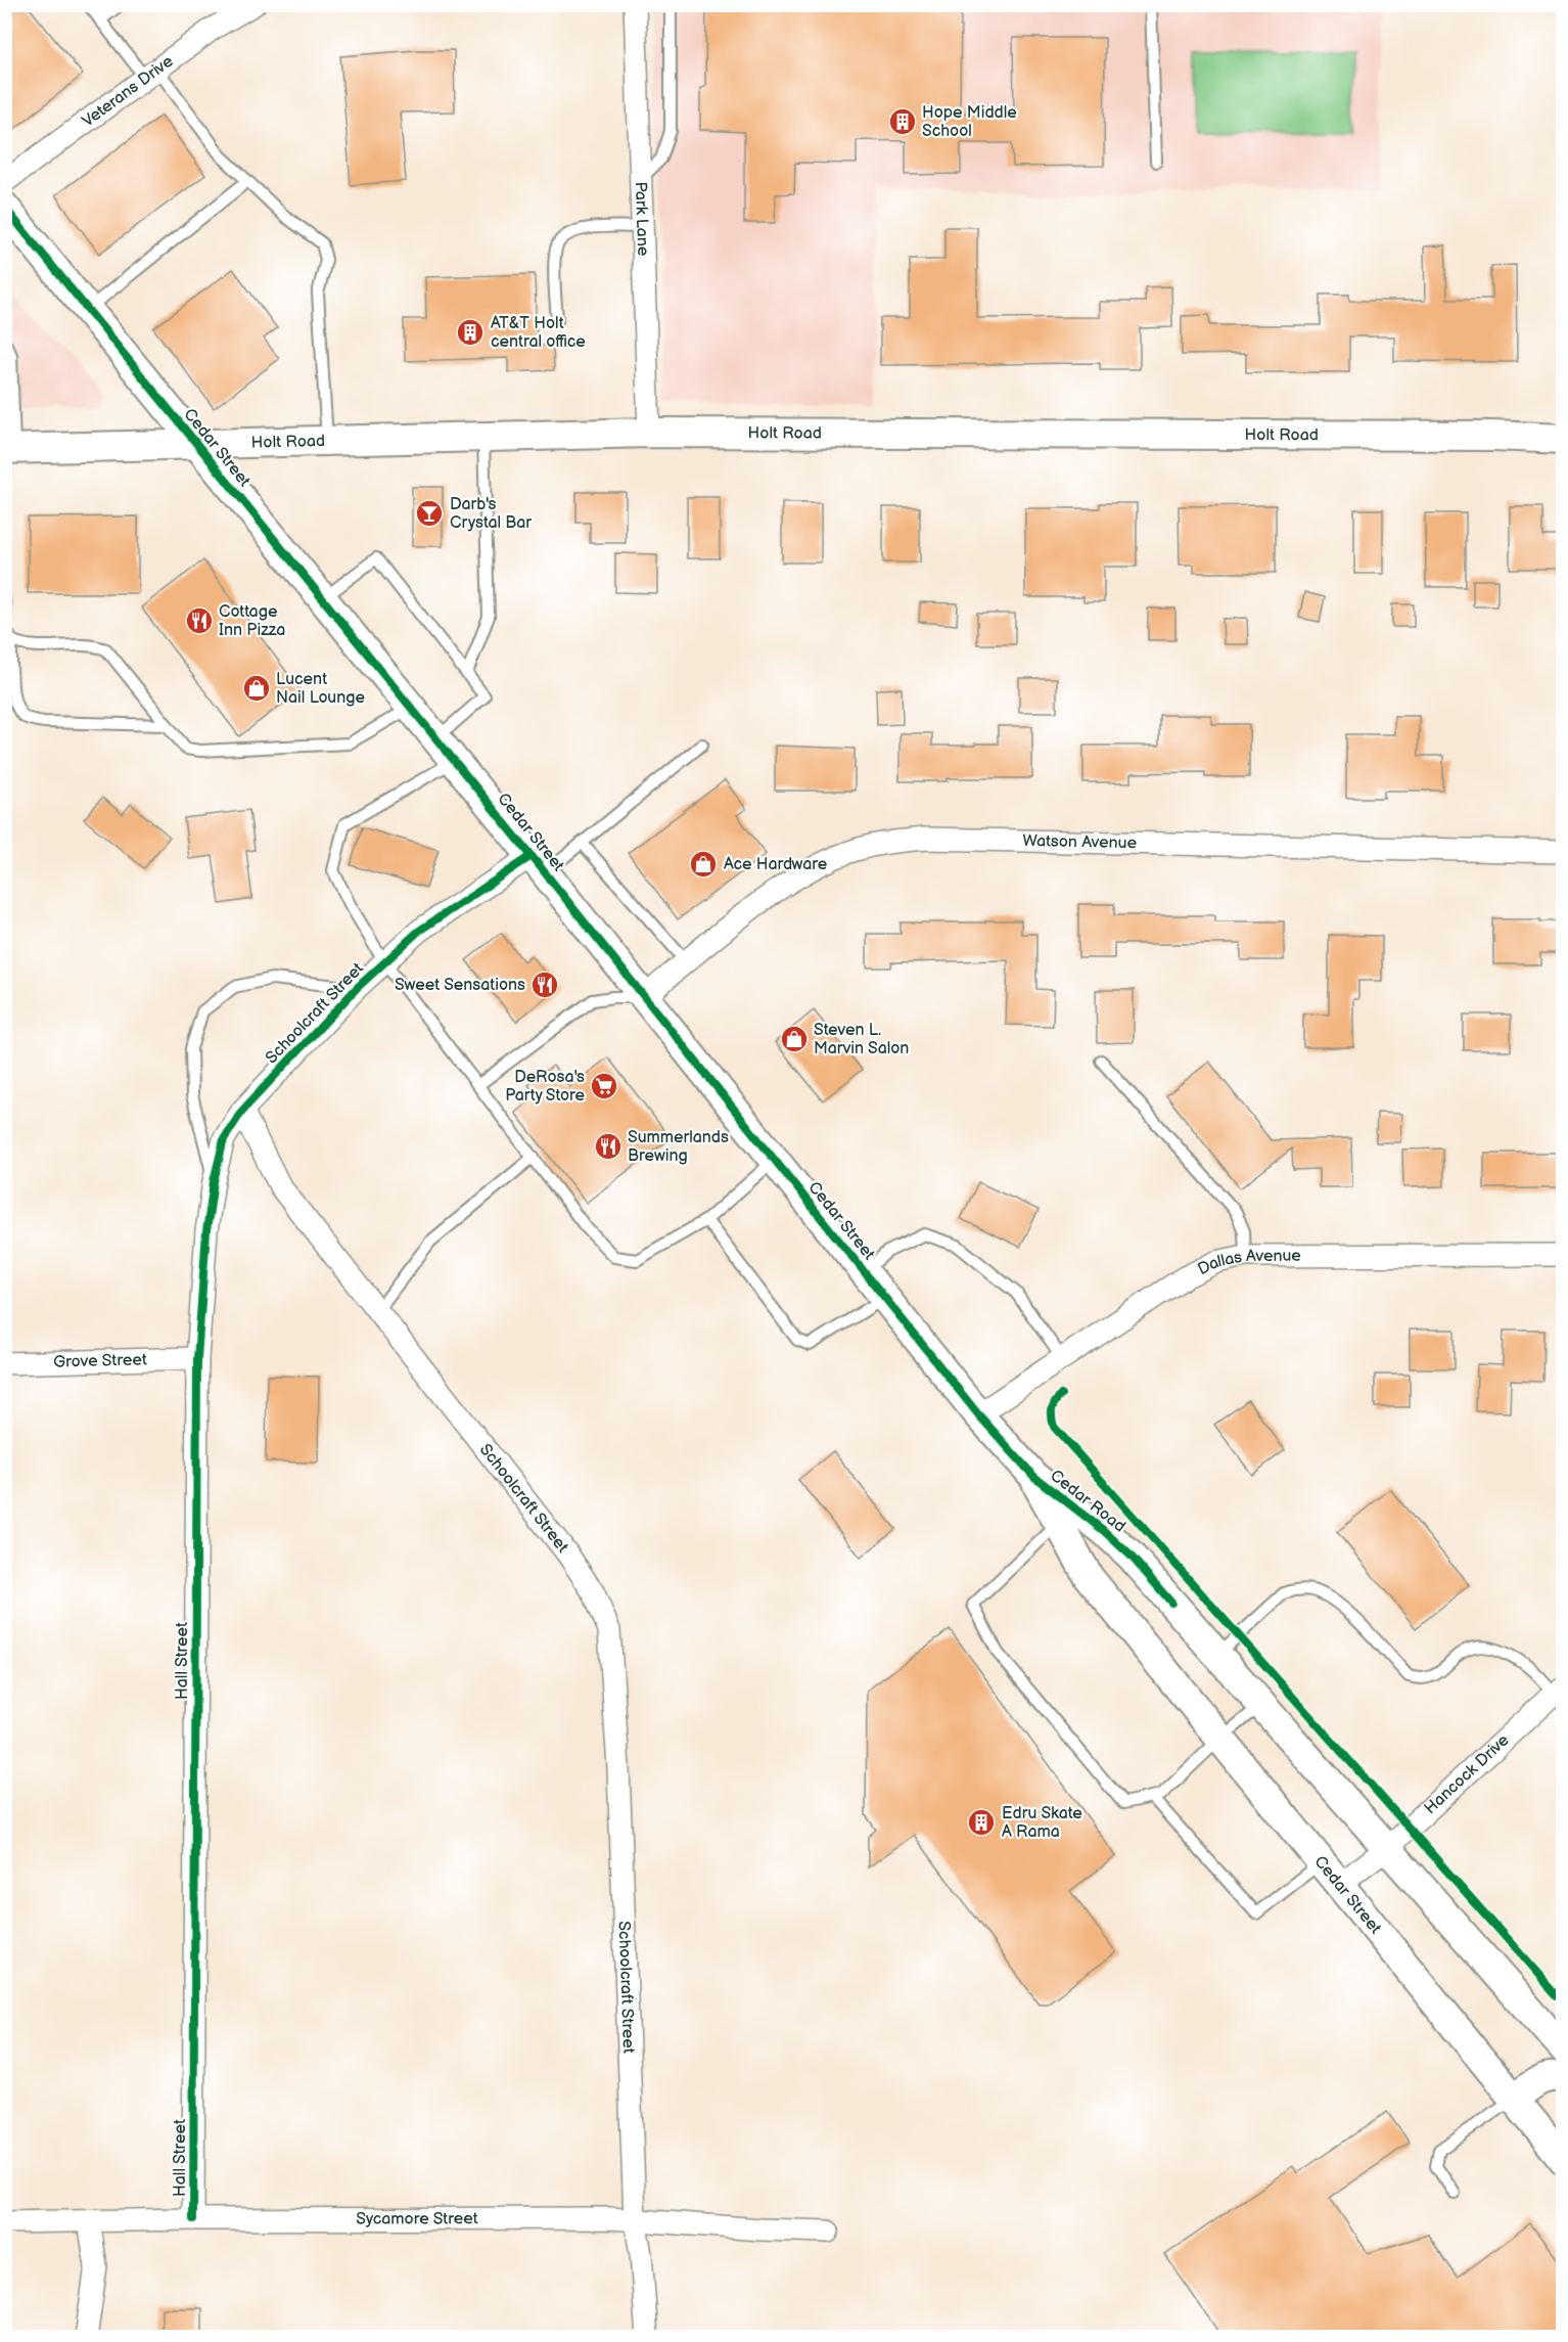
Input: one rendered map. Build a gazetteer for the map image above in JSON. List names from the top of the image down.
{
  "streets": {
    "main road": ["Holt Road", "Cedar Street", "Cedar Road"],
    "street": [
      "Veterans Drive",
      "Park Lane",
      "Watson Avenue",
      "Schoolcraft Street",
      "Dallas Avenue",
      "Grove Street",
      "Hall Street",
      "Hancock Drive",
      "Sycamore Street"
    ]
  },
  "crossings": [
    ["Park Lane", "Holt Road"],
    ["Holt Road", "Cedar Street"],
    ["Cedar Street", "Watson Avenue"],
    ["Cedar Street", "Schoolcraft Street"],
    ["Cedar Street", "Dallas Avenue"],
    ["Cedar Street", "Cedar Road"],
    ["Cedar Street", "Hancock Drive"],
    ["Schoolcraft Street", "Hall Street"],
    ["Schoolcraft Street", "Sycamore Street"],
    ["Grove Street", "Hall Street"],
    ["Hall Street", "Sycamore Street"]
  ],
  "places": {
    "building": ["Hope Middle School", "AT&T Holt central office", "Edru Skate A Rama"],
    "bar": ["Darb's Crystal Bar"],
    "restaurant": ["Cottage Inn Pizza", "Sweet Sensations", "Summerlands Brewing"],
    "shop": ["Lucent Nail Lounge", "Ace Hardware", "Steven L. Marvin Salon"],
    "supermarket": ["DeRosa's Party Store"]
  }
}
